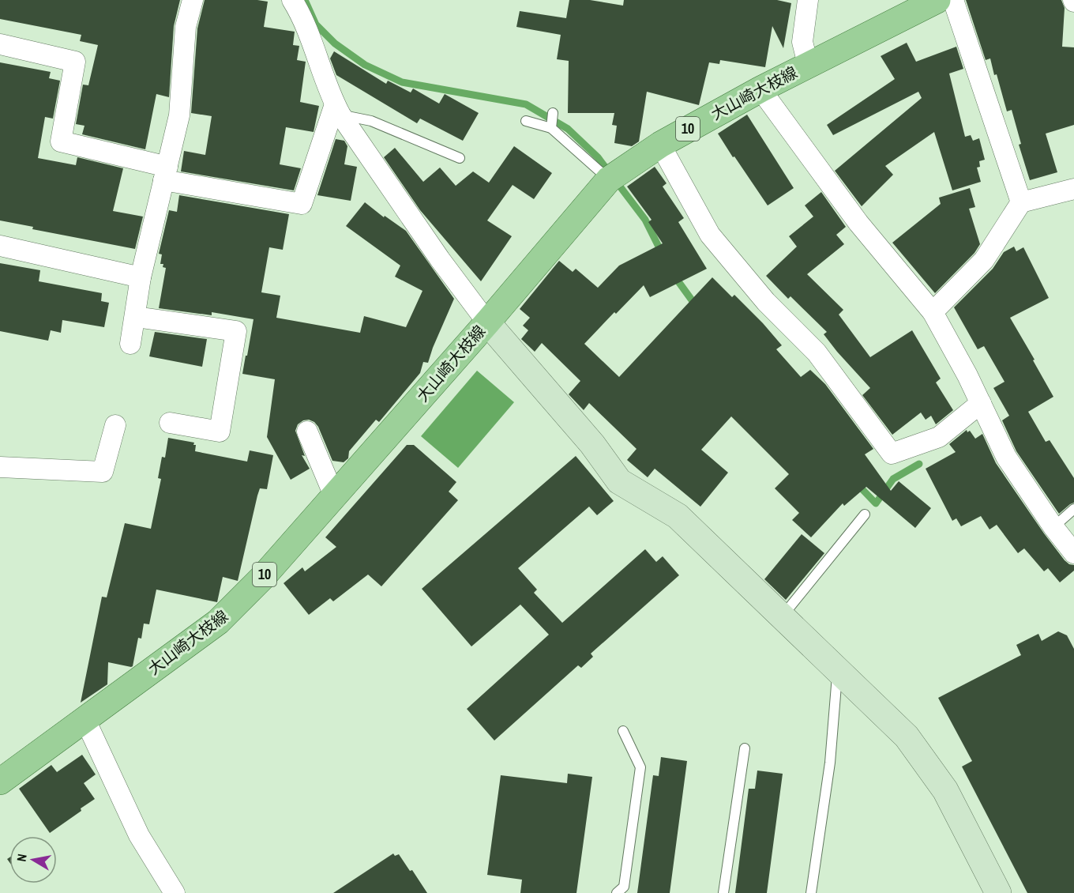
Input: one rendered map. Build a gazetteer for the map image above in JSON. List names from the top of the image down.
{
  "streets": {
    "main road": ["大山崎大枝線", "10"]
  },
  "north": "left"
}
